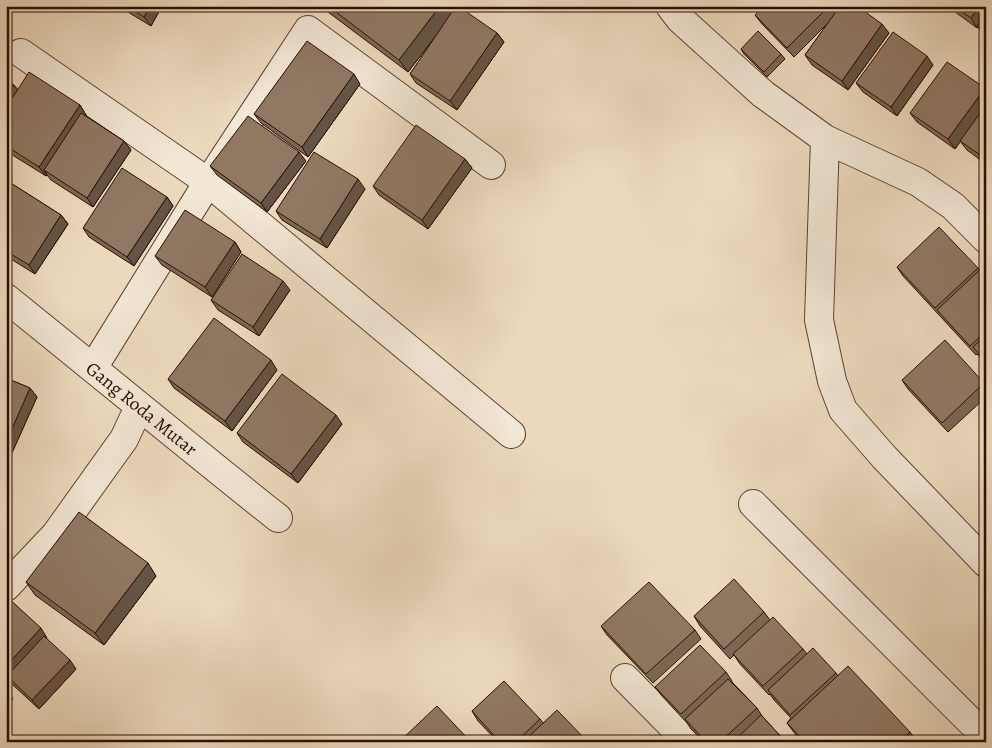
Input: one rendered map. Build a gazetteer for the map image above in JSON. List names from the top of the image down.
{
  "streets": {
    "street": ["Gang Roda Mutar"]
  }
}
